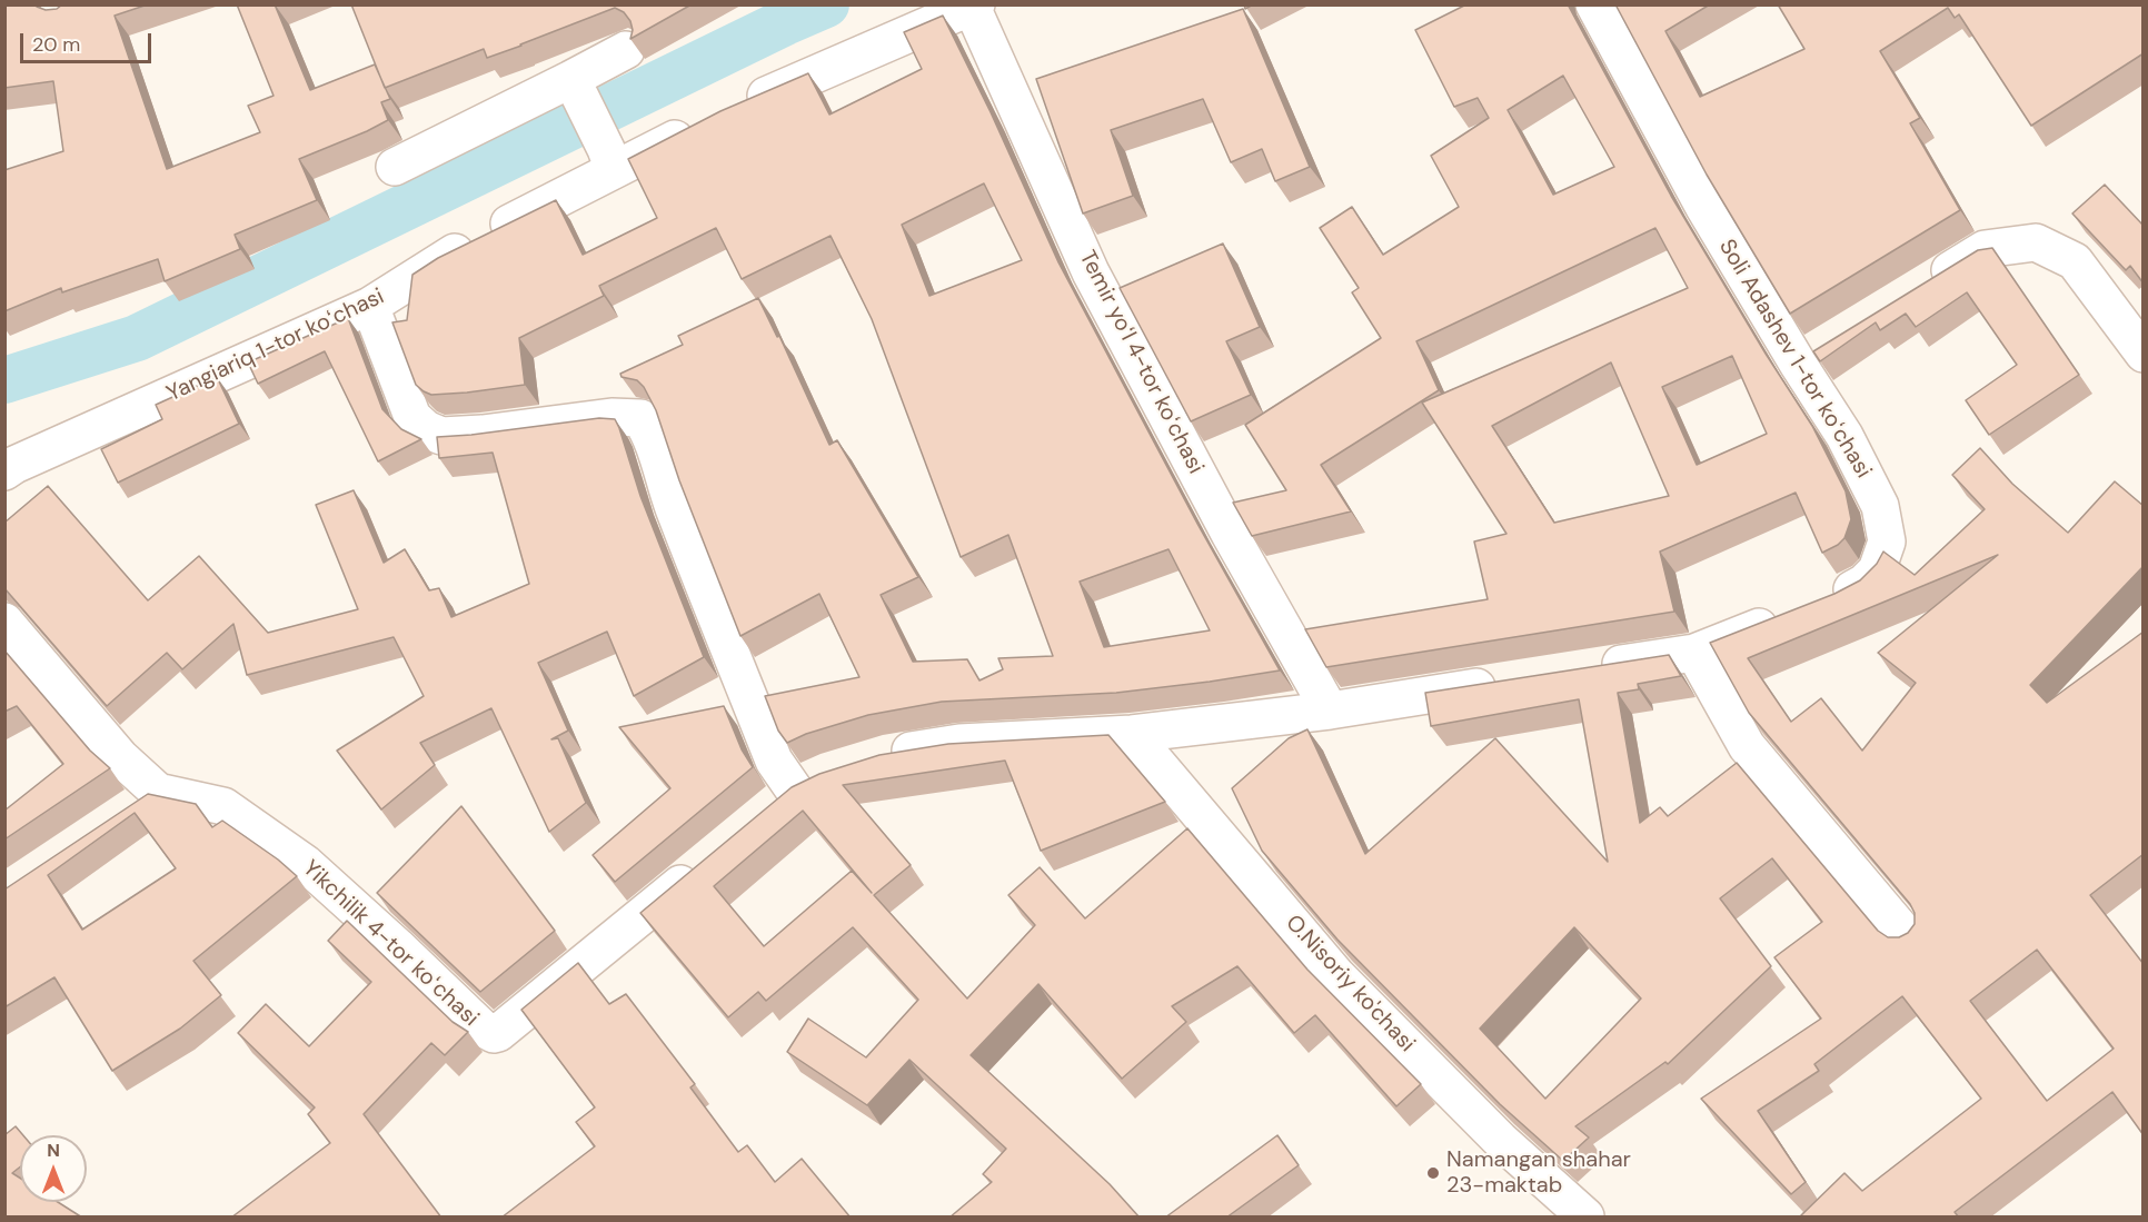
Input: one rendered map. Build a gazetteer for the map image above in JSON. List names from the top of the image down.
{
  "streets": {
    "street": [
      "Yangiariq 1-tor koʻchasi",
      "Soli Adashev 1-tor koʻchasi",
      "Temir yoʻl 4-tor koʻchasi",
      "Yikchilik 4-tor koʻchasi",
      "O.Nisoriy ko'chasi"
    ]
  },
  "places": ["Namangan shahar 23-maktab"],
  "scale_bar": "20 m",
  "north": "top"
}
